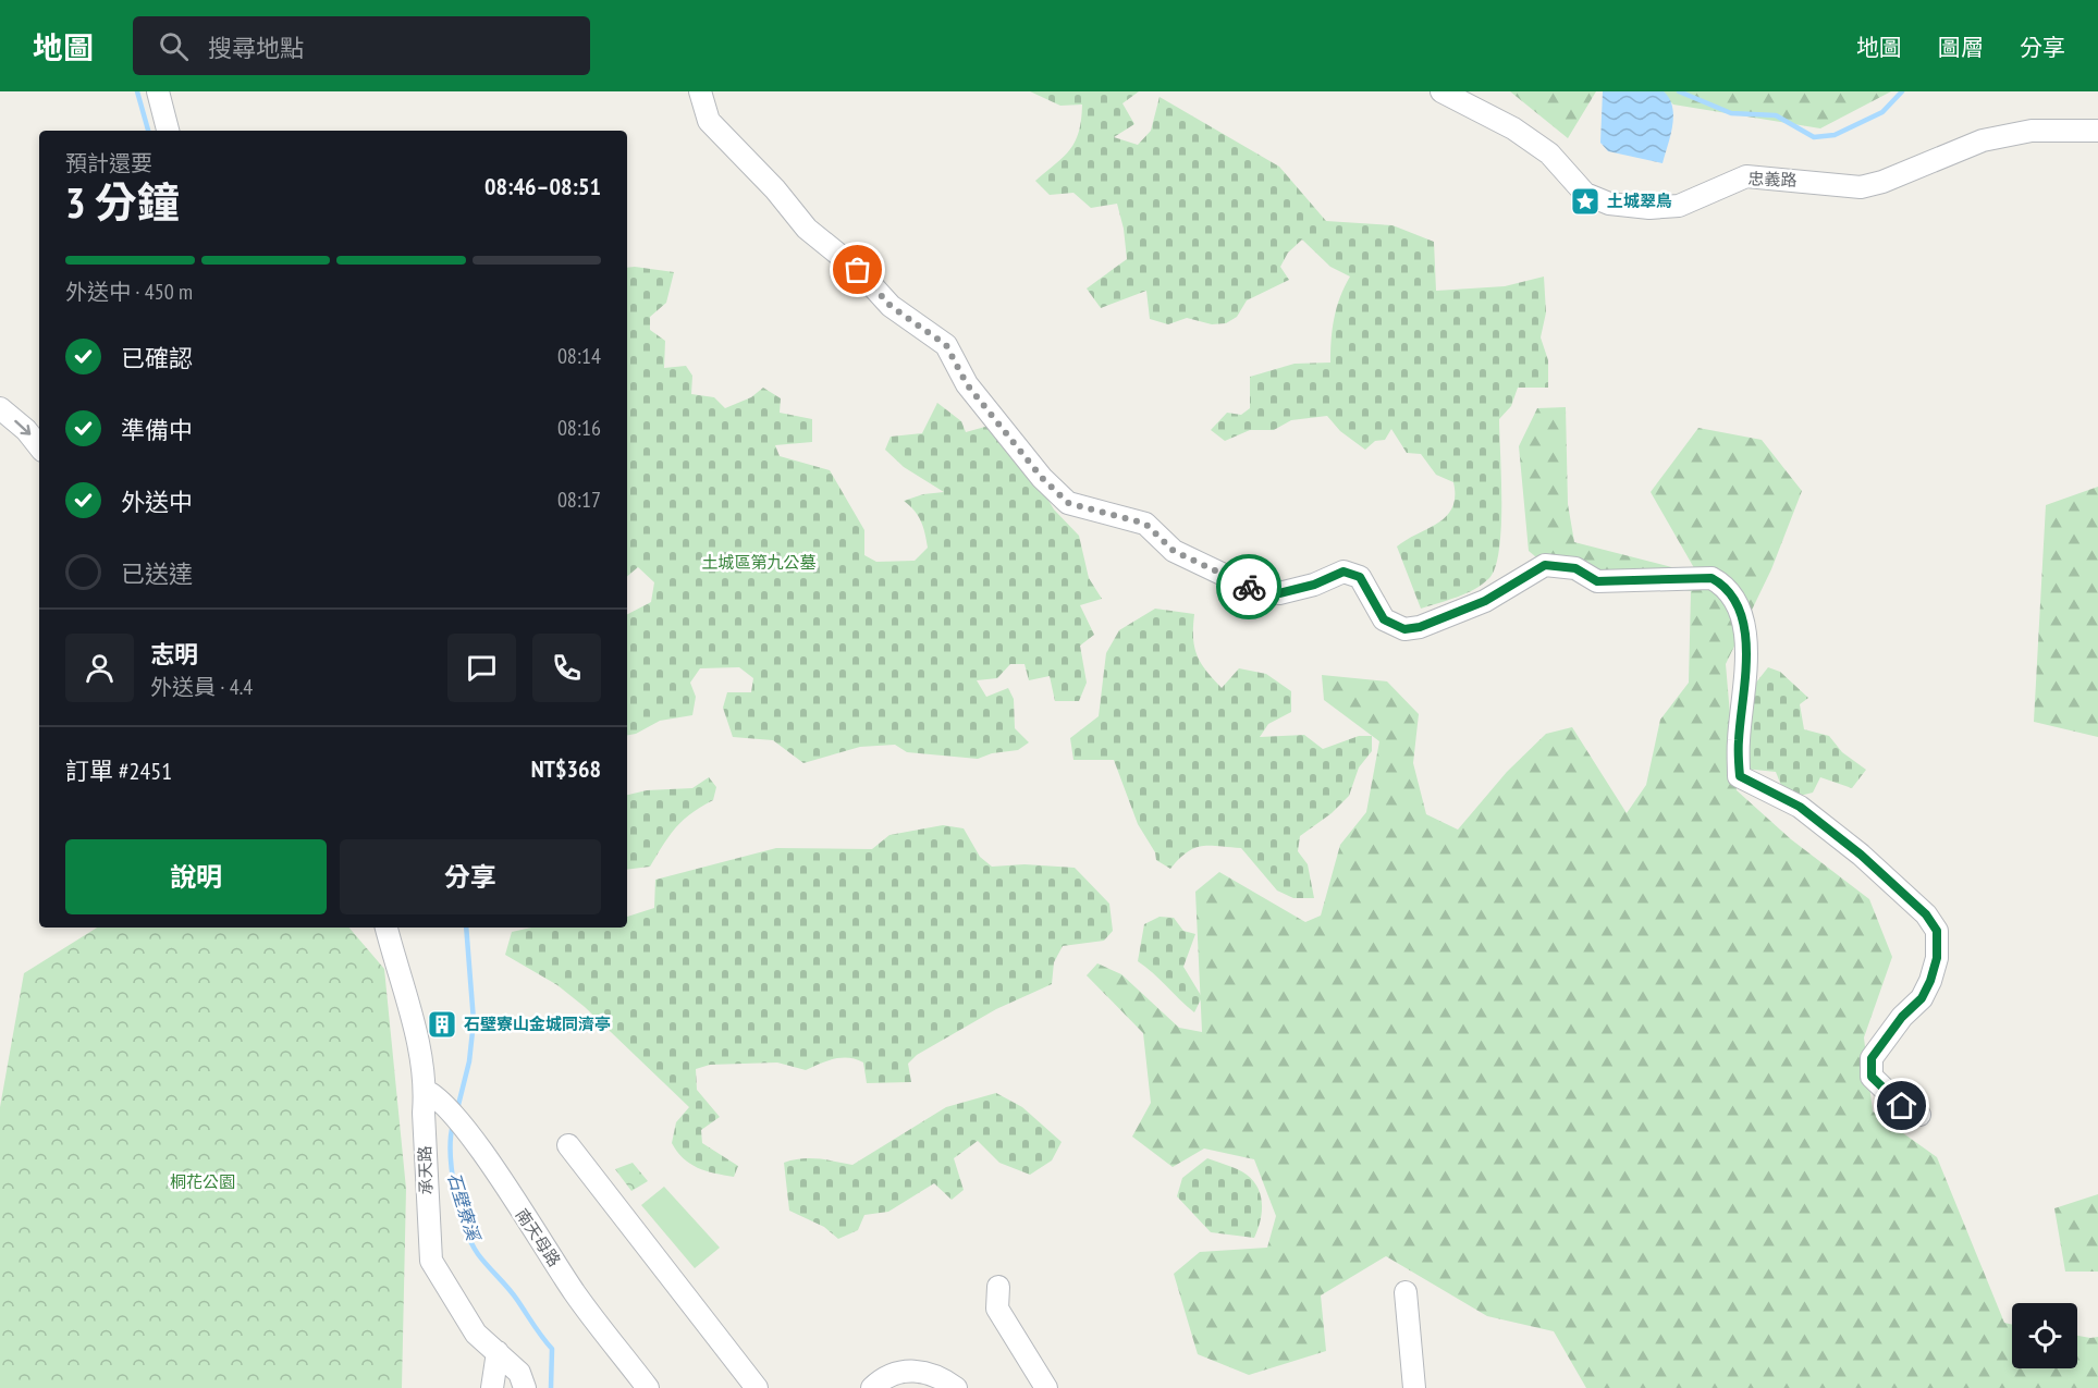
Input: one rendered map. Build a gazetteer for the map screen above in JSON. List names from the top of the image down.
{
  "streets": {
    "street": ["忠義路", "承天路", "南天母路"]
  },
  "crossings": [
    ["承天路", "南天母路"]
  ],
  "water": ["石壁寮溪"],
  "parks": ["土城區第九公墓", "桐花公園"],
  "places": {
    "place": ["土城翠鳥"],
    "building": ["石壁寮山金城同濟亭"]
  },
  "page": {
    "header": "地圖",
    "search": "搜尋地點",
    "nav": ["地圖", "圖層", "分享"],
    "heading": ["3 分鐘", "預計還要", "08:46–08:51"],
    "panel": [
      "志明",
      "外送員 · 4.4",
      "訂單 #2451",
      "NT$368"
    ],
    "bar": "外送中 · 450 m",
    "list": [
      ["已確認", "08:14"],
      ["準備中", "08:16"],
      ["外送中", "08:17"],
      "已送達"
    ],
    "buttons": ["說明", "分享"]
  }
}
